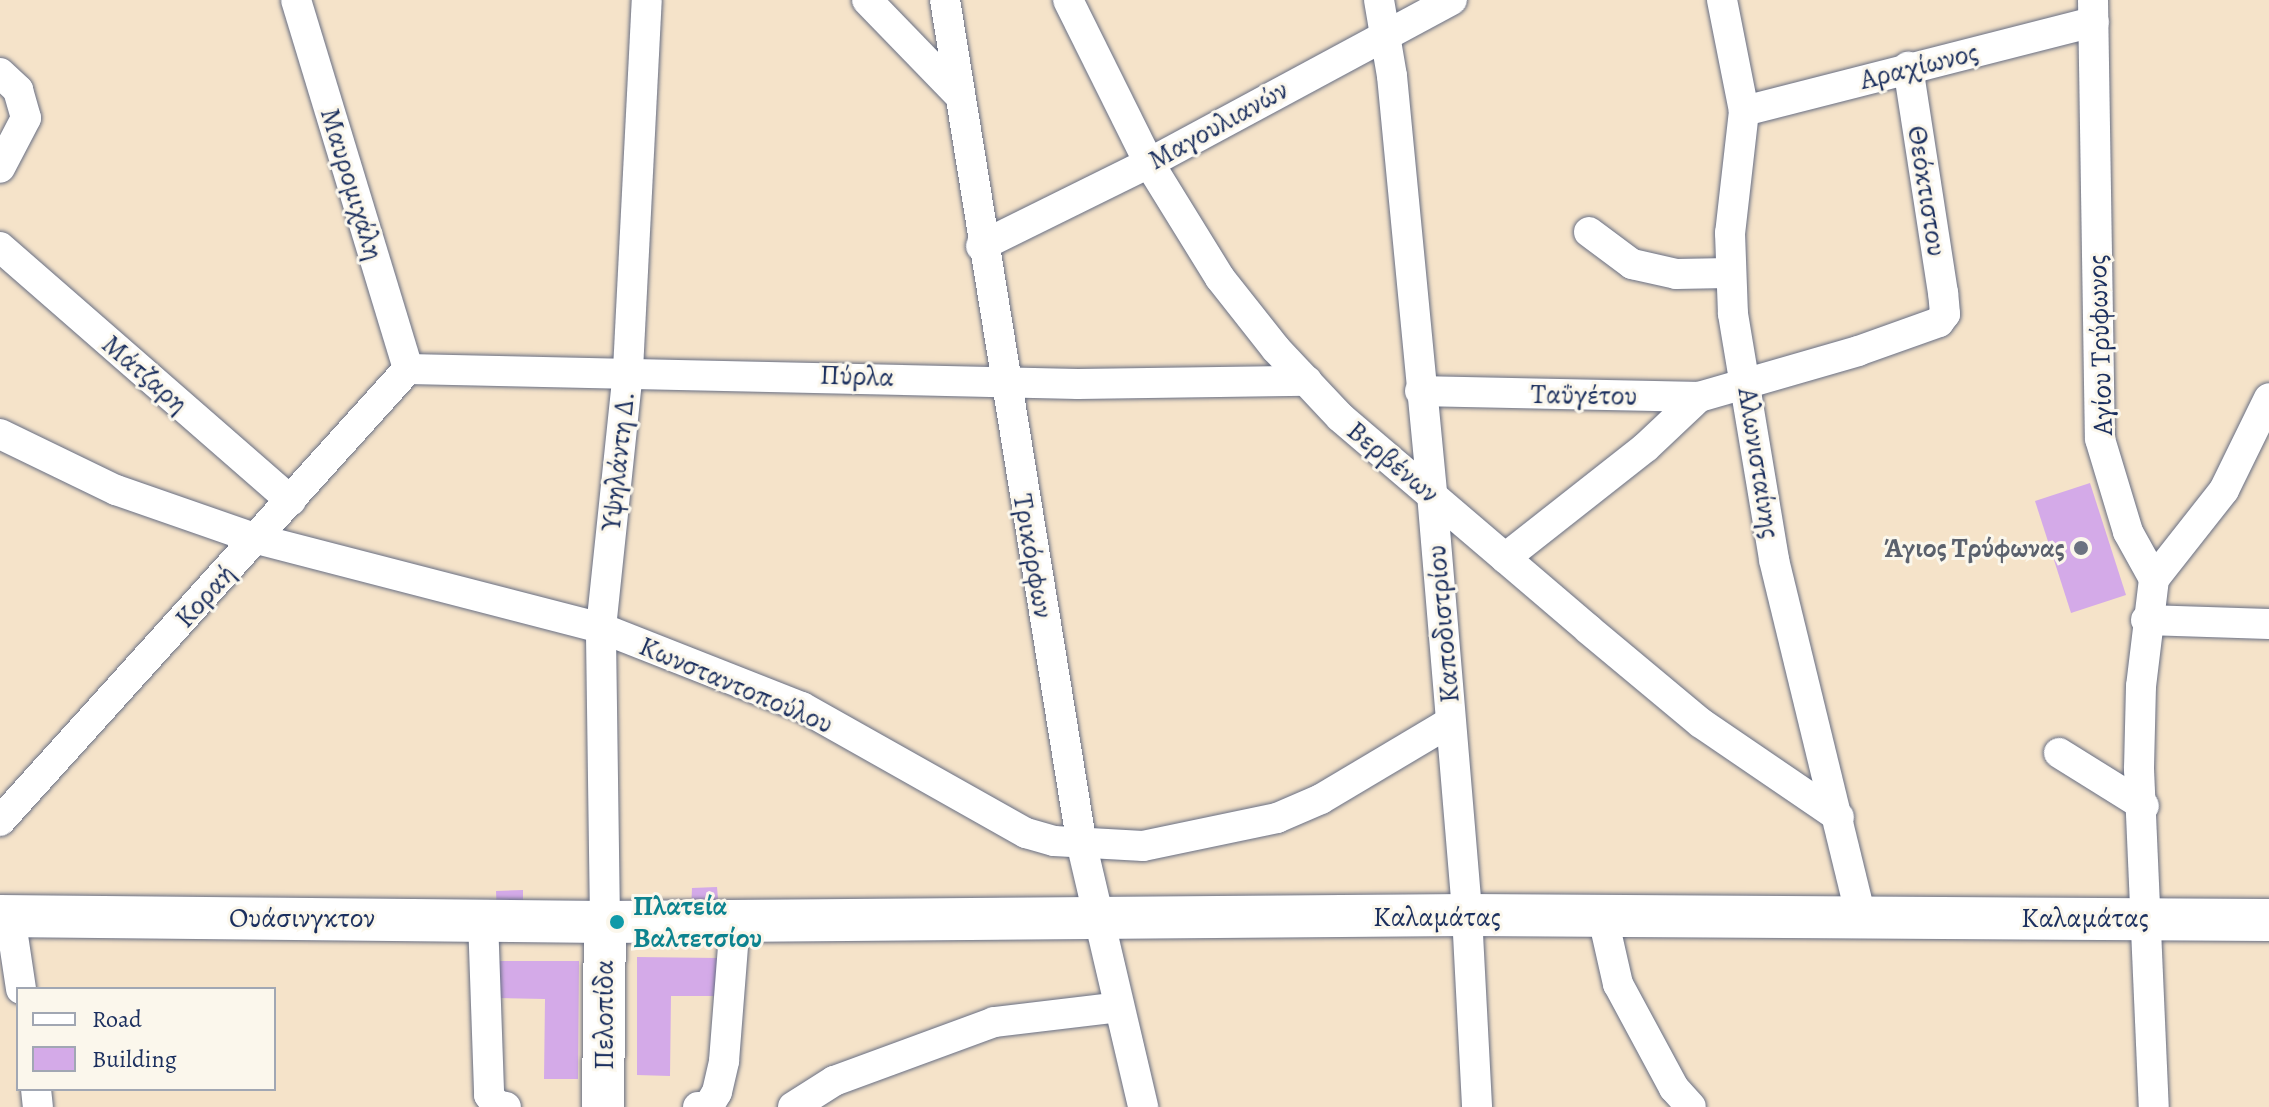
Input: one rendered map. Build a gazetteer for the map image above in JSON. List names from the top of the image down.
{
  "streets": {
    "main road": ["Καλαμάτας", "Ουάσινγκτον", "Πελοπίδα"],
    "street": [
      "Αραχίωνος",
      "Μαγουλιανών",
      "Μαυρομιχάλη",
      "Θεόκτιστου",
      "Αγίου Τρύφωνος",
      "Μάτζαρη",
      "Πύρλα",
      "Ταΰγέτου",
      "Υψηλάντη Δ.",
      "Βερβένων",
      "Αλωνισταίνης",
      "Τρικόρφων",
      "Κοραή",
      "Καποδιστρίου",
      "Κωνσταντοπούλου"
    ]
  },
  "crossings": [
    ["Αραχίωνος", "Θεόκτιστου"],
    ["Αραχίωνος", "Αγίου Τρύφωνος"],
    ["Αραχίωνος", "Αλωνισταίνης"],
    ["Μαγουλιανών", "Βερβένων"],
    ["Μαγουλιανών", "Τρικόρφων"],
    ["Μαγουλιανών", "Καποδιστρίου"],
    ["Μαυρομιχάλη", "Πύρλα"],
    ["Μαυρομιχάλη", "Κοραή"],
    ["Θεόκτιστου", "Ταΰγέτου"],
    ["Μάτζαρη", "Κοραή"],
    ["Πύρλα", "Υψηλάντη Δ."],
    ["Πύρλα", "Βερβένων"],
    ["Πύρλα", "Τρικόρφων"],
    ["Πύρλα", "Κοραή"],
    ["Ταΰγέτου", "Αλωνισταίνης"],
    ["Ταΰγέτου", "Καποδιστρίου"],
    ["Υψηλάντη Δ.", "Κωνσταντοπούλου"],
    ["Υψηλάντη Δ.", "Καλαμάτας"],
    ["Υψηλάντη Δ.", "Ουάσινγκτον"],
    ["Υψηλάντη Δ.", "Πελοπίδα"],
    ["Βερβένων", "Αλωνισταίνης"],
    ["Βερβένων", "Καποδιστρίου"],
    ["Αλωνισταίνης", "Καλαμάτας"],
    ["Τρικόρφων", "Κωνσταντοπούλου"],
    ["Τρικόρφων", "Καλαμάτας"],
    ["Κοραή", "Κωνσταντοπούλου"],
    ["Καποδιστρίου", "Κωνσταντοπούλου"],
    ["Καποδιστρίου", "Καλαμάτας"],
    ["Καλαμάτας", "Ουάσινγκτον"],
    ["Καλαμάτας", "Πελοπίδα"],
    ["Ουάσινγκτον", "Πελοπίδα"]
  ],
  "places": ["Άγιος Τρύφωνας", "Πλατεία Βαλτετσίου"],
  "legend": ["Road", "Building"]
}
